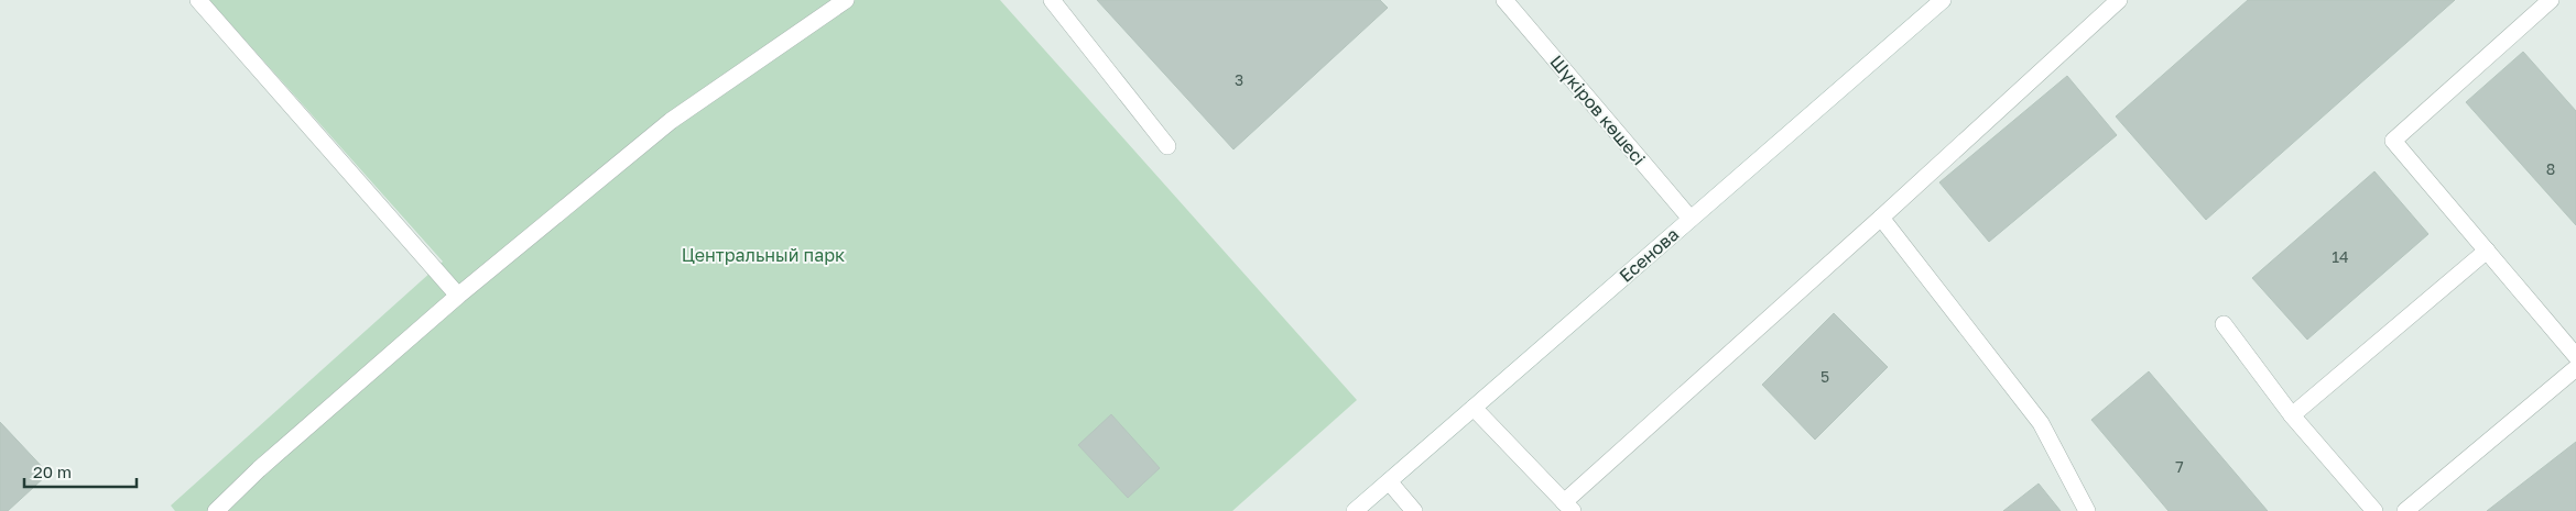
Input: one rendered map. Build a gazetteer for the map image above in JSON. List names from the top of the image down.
{
  "streets": {
    "street": ["Шүкіров көшесі", "Есенова"]
  },
  "crossings": [
    ["Шүкіров көшесі", "Есенова"]
  ],
  "parks": ["Центральный парк"],
  "house_numbers": [
    "3",
    "8",
    "14",
    "5",
    "7"
  ],
  "scale_bar": "20 m"
}
